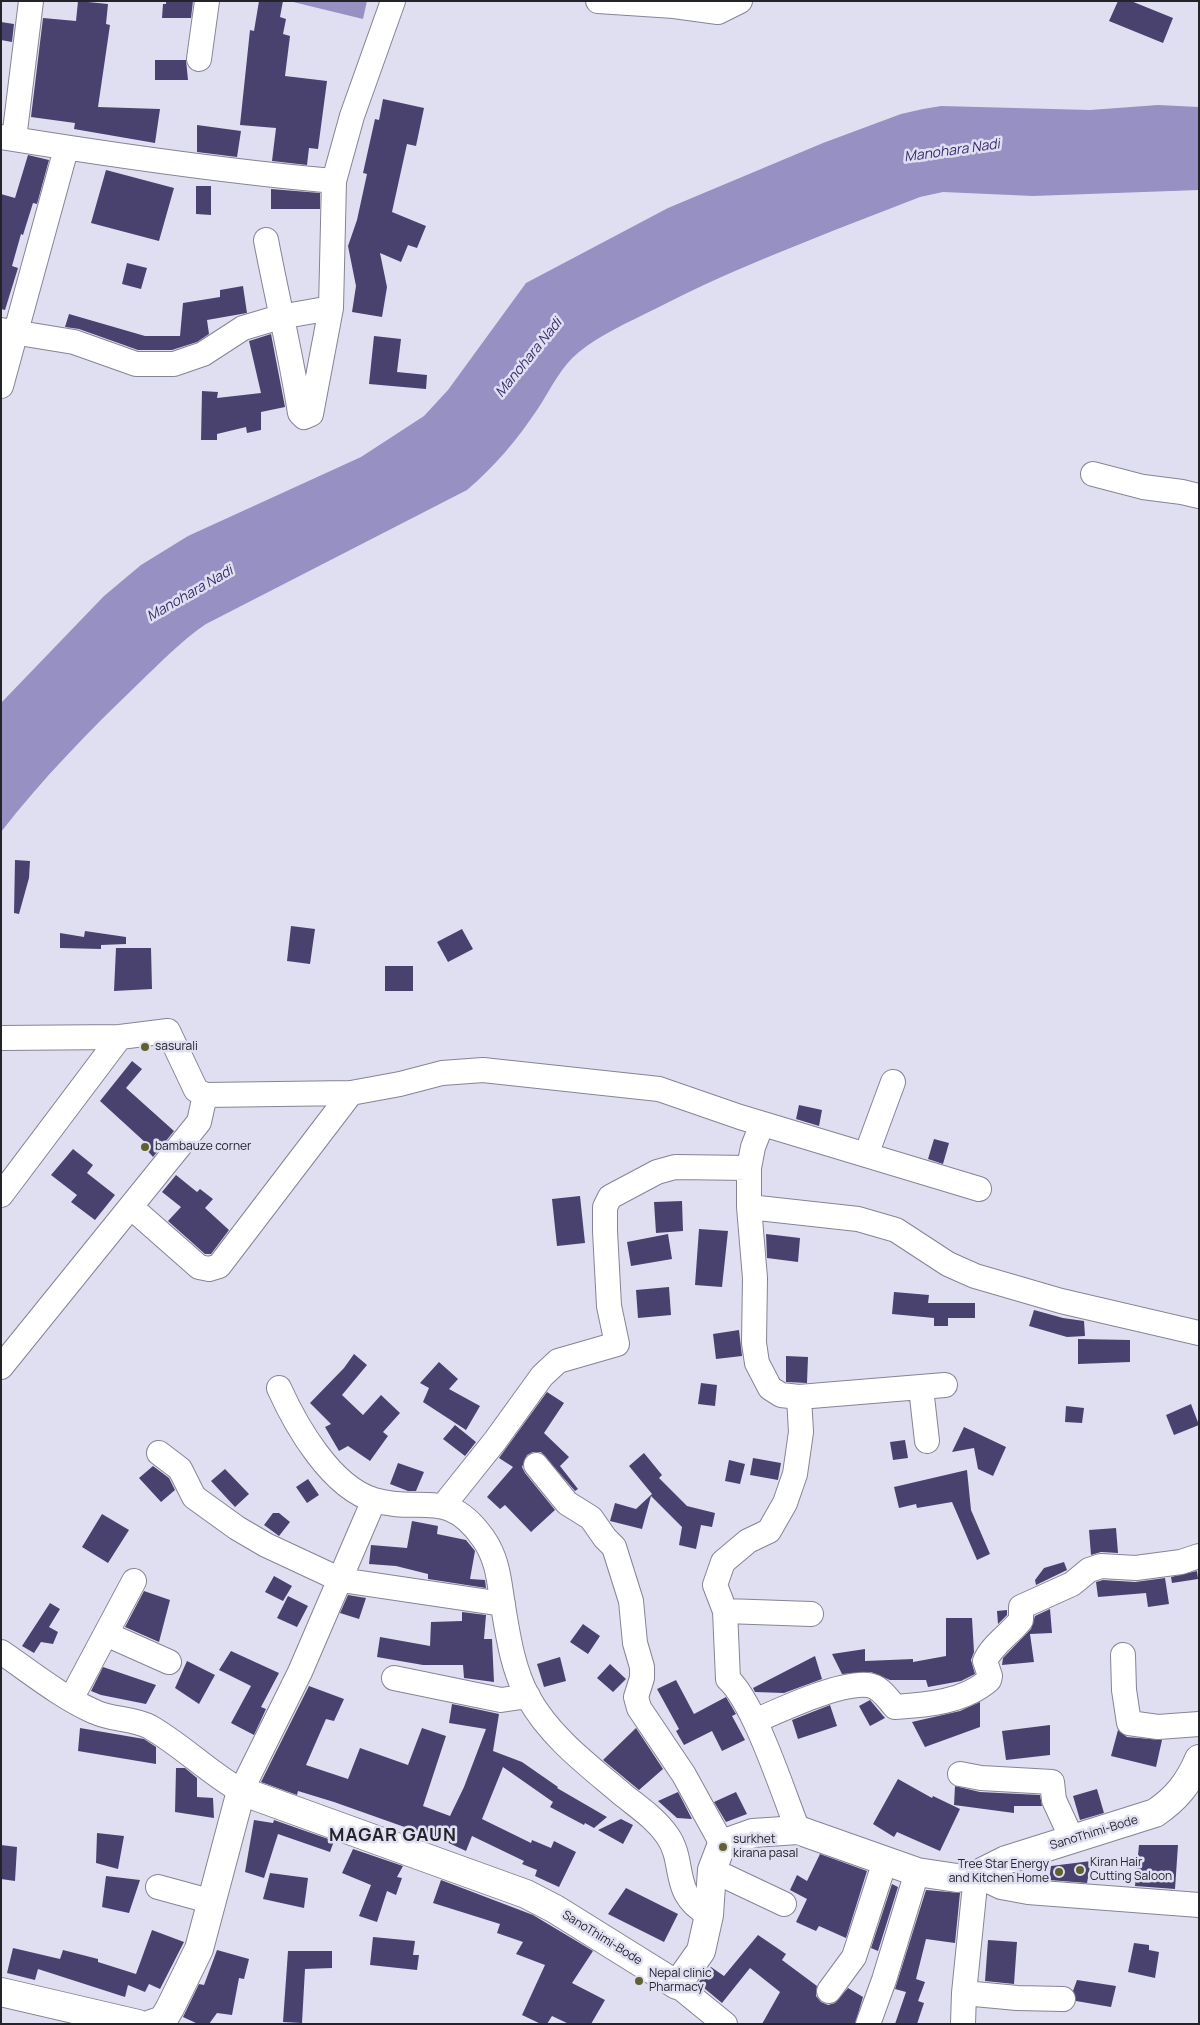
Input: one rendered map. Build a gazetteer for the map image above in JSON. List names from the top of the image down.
{
  "streets": {
    "main road": ["SanoThimi-Bode"]
  },
  "districts": ["MAGAR GAUN"],
  "water": ["Manohara Nadi"],
  "places": [
    "sasurali",
    "bambauze corner",
    "surkhet kirana pasal",
    "Kiran Hair Cutting Saloon",
    "Tree Star Energy and Kitchen Home",
    "Nepal clinic Pharmacy"
  ]
}
